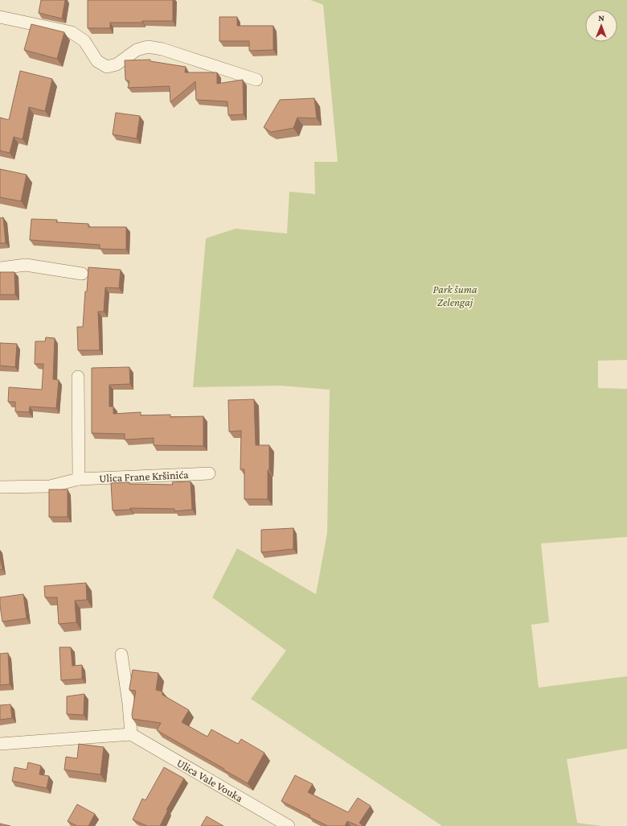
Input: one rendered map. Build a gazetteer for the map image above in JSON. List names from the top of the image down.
{
  "streets": {
    "street": ["Ulica Frane Kršinića", "Ulica Vale Vouka"]
  },
  "parks": ["Park šuma Zelengaj"],
  "north": "top"
}
